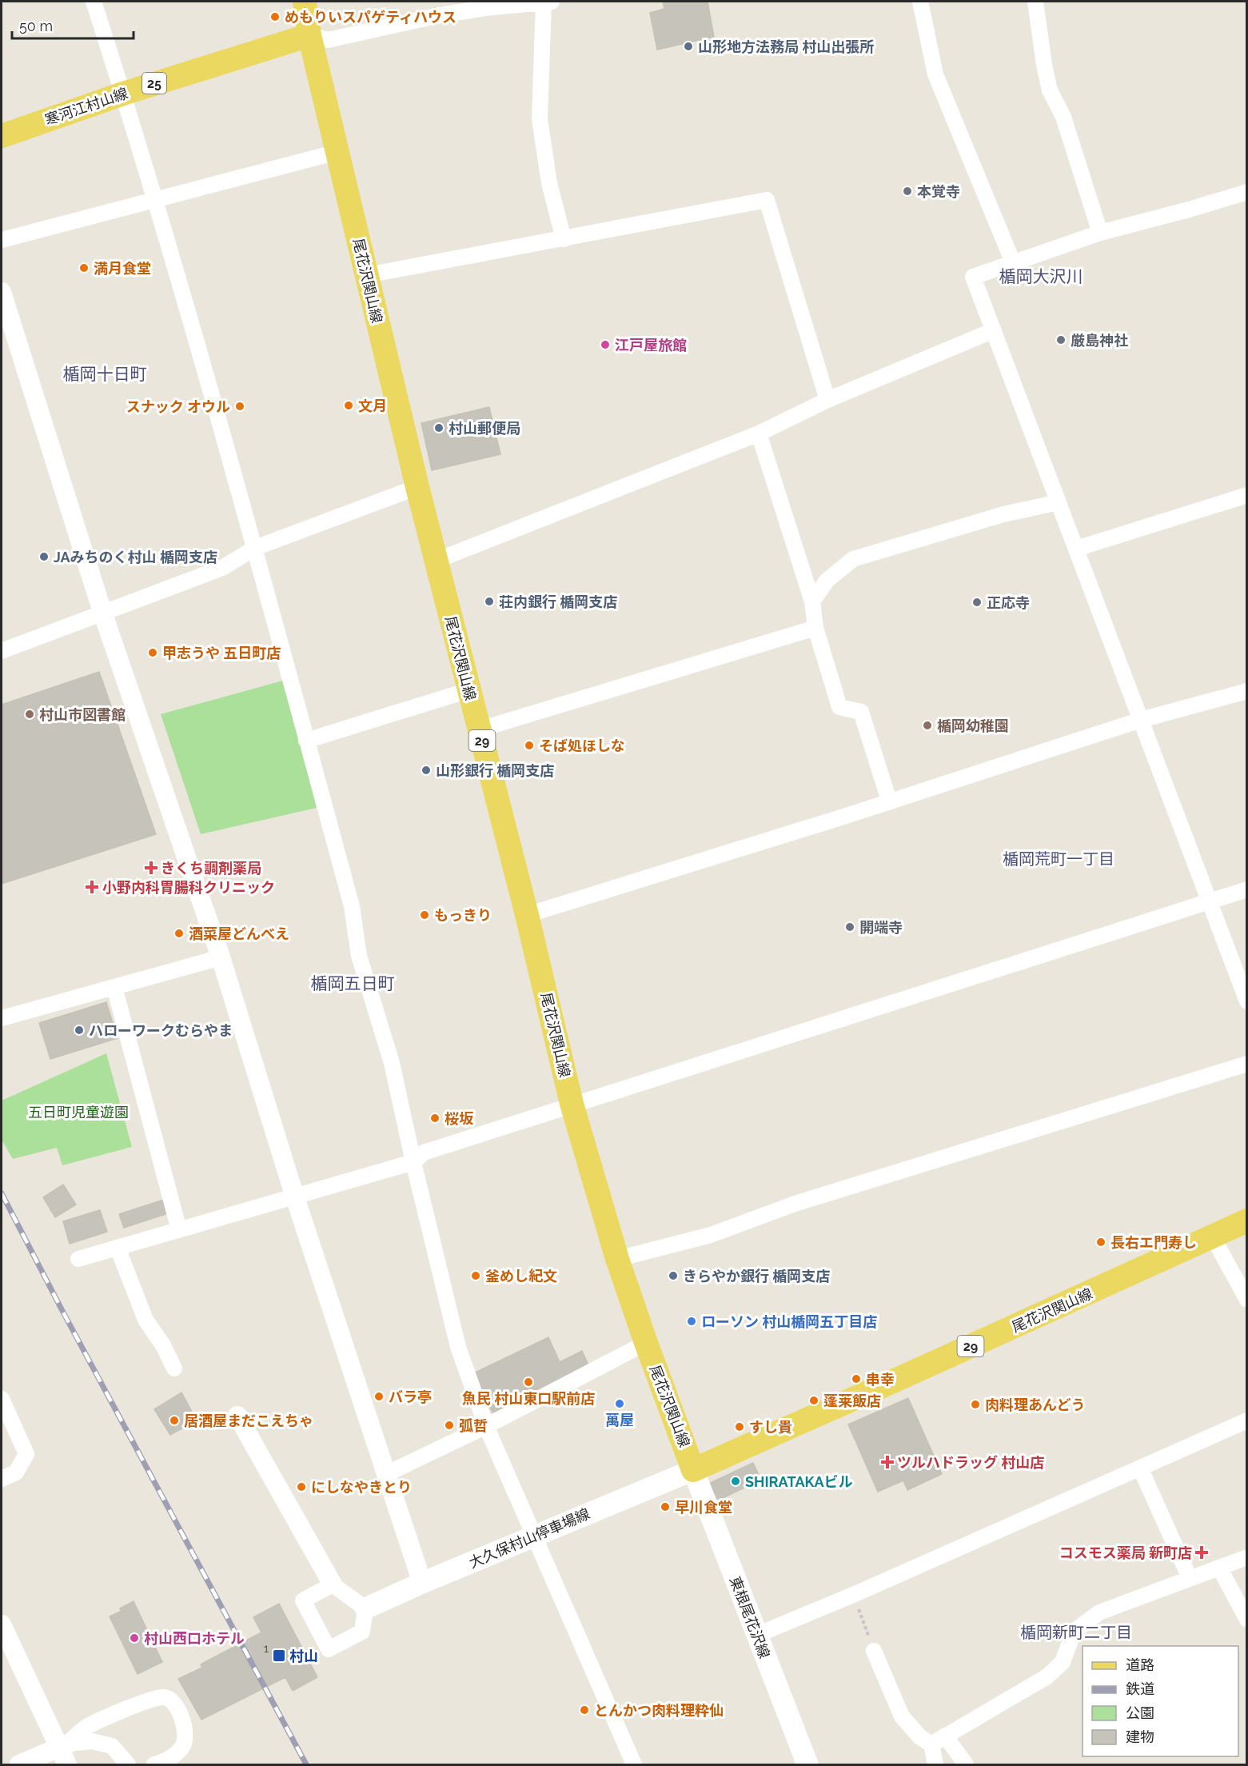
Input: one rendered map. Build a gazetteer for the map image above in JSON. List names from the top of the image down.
{
  "streets": {
    "main road": [
      "25",
      "寒河江村山線",
      "尾花沢関山線",
      "29",
      "大久保村山停車場線",
      "東根尾花沢線"
    ]
  },
  "crossings": [
    ["寒河江村山線", "尾花沢関山線"],
    ["尾花沢関山線", "大久保村山停車場線"],
    ["尾花沢関山線", "東根尾花沢線"],
    ["大久保村山停車場線", "東根尾花沢線"]
  ],
  "districts": [
    "楯岡大沢川",
    "楯岡十日町",
    "楯岡荒町一丁目",
    "楯岡五日町",
    "楯岡新町二丁目"
  ],
  "parks": ["五日町児童遊園"],
  "places": {
    "other": [
      "めもりいスパゲティハウス",
      "山形地方法務局 村山出張所",
      "本覚寺",
      "満月食堂",
      "厳島神社",
      "江戸屋旅館",
      "文月",
      "スナック オウル",
      "村山郵便局",
      "JAみちのく村山 楯岡支店",
      "荘内銀行 楯岡支店",
      "正応寺",
      "甲志うや 五日町店",
      "村山市図書館",
      "楯岡幼稚園",
      "そば処ほしな",
      "山形銀行 楯岡支店",
      "もっきり",
      "開端寺",
      "酒菜屋どんべえ",
      "ハローワークむらやま",
      "桜坂",
      "長右エ門寿し",
      "釜めし紀文",
      "きらやか銀行 楯岡支店",
      "ローソン 村山楯岡五丁目店",
      "串幸",
      "魚民 村山東口駅前店",
      "バラ亭",
      "蓬莱飯店",
      "萬屋",
      "肉料理あんどう",
      "居酒屋まだこえちゃ",
      "弧哲",
      "すし貴",
      "SHIRATAKAビル",
      "にしなやきとり",
      "早川食堂",
      "村山西口ホテル",
      "とんかつ肉料理粋仙"
    ],
    "health": [
      "きくち調剤薬局",
      "小野内科胃腸科クリニック",
      "ツルハドラッグ 村山店",
      "コスモス薬局 新町店"
    ],
    "transit": ["村山"]
  },
  "house_numbers": ["1"],
  "legend": [
    "道路",
    "鉄道",
    "公園",
    "建物"
  ],
  "scale_bar": "50 m"
}
